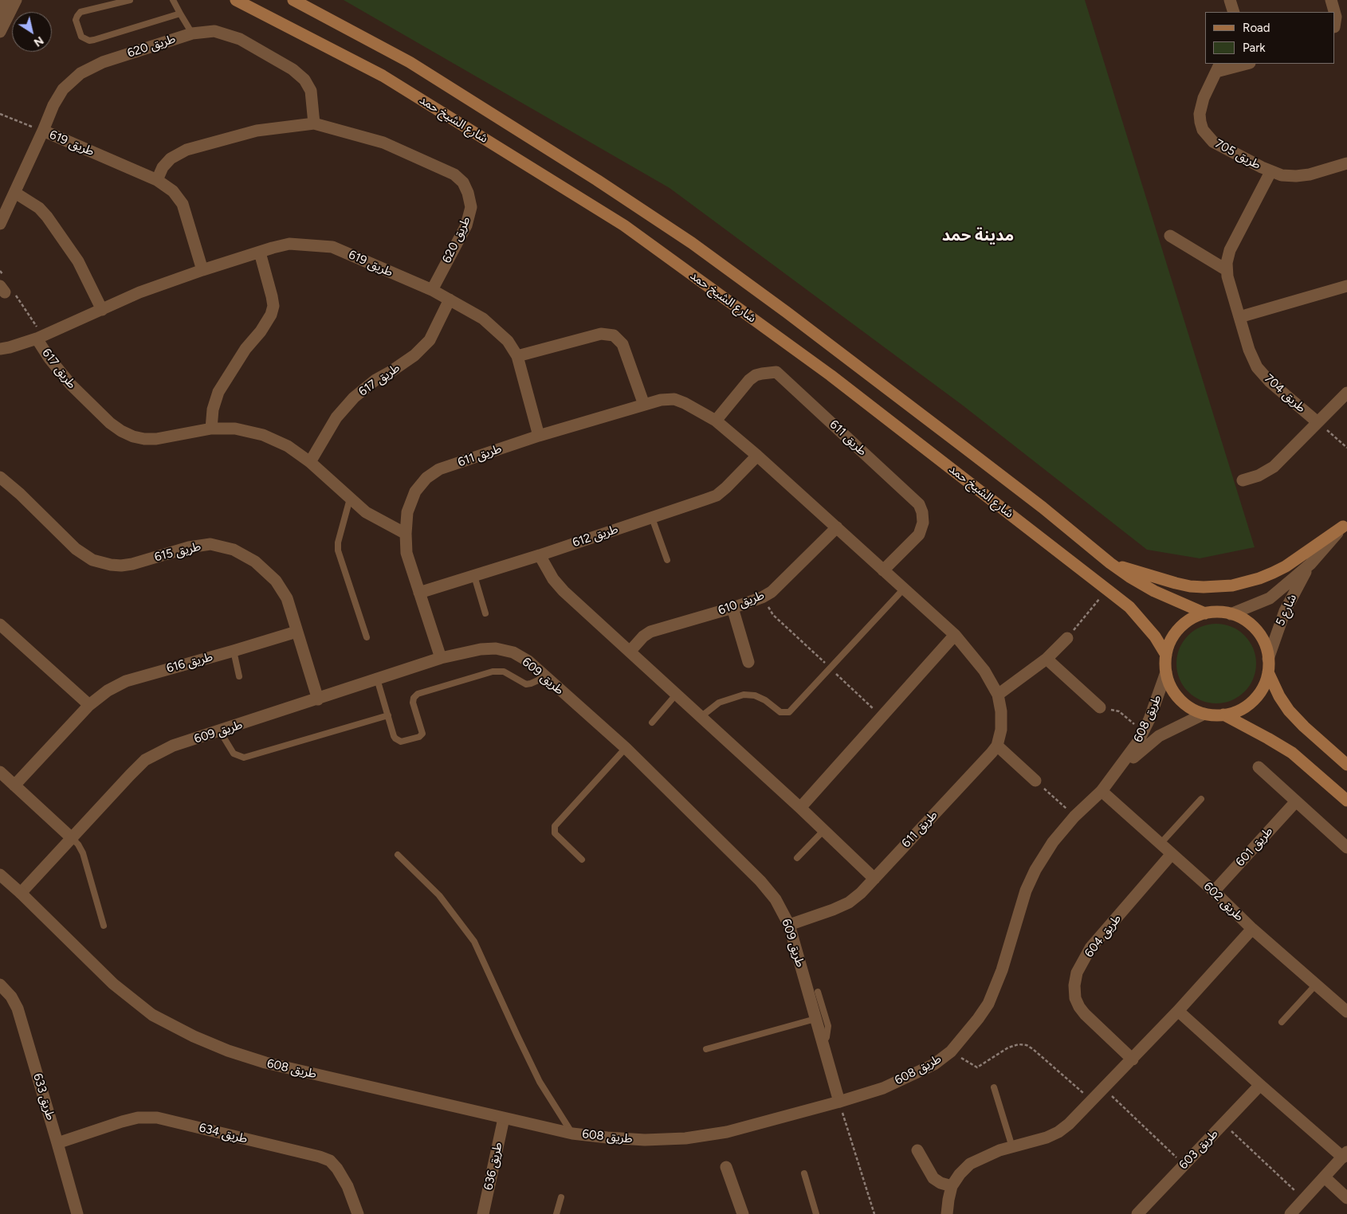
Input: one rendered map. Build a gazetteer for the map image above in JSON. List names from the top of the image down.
{
  "streets": {
    "main road": ["شارع الشيخ حمد"],
    "street": [
      "طريق 620",
      "طريق 619",
      "طريق 705",
      "طريق 617",
      "طريق 704",
      "طريق 611",
      "طريق 612",
      "طريق 615",
      "طريق 610",
      "شارع 5",
      "طريق 616",
      "طريق 609",
      "طريق 608",
      "طريق 601",
      "طريق 602",
      "طريق 604",
      "طريق 633",
      "طريق 634",
      "طريق 603",
      "طريق 636"
    ]
  },
  "crossings": [
    ["طريق 620", "طريق 619"],
    ["شارع الشيخ حمد", "شارع 5"],
    ["شارع الشيخ حمد", "طريق 608"],
    ["طريق 619", "طريق 617"],
    ["طريق 619", "طريق 611"],
    ["طريق 705", "طريق 704"],
    ["طريق 617", "طريق 611"],
    ["طريق 611", "طريق 612"],
    ["طريق 611", "طريق 610"],
    ["طريق 611", "طريق 609"],
    ["طريق 615", "طريق 616"],
    ["طريق 615", "طريق 609"],
    ["شارع 5", "طريق 608"],
    ["طريق 609", "طريق 608"],
    ["طريق 608", "طريق 602"],
    ["طريق 608", "طريق 636"],
    ["طريق 601", "طريق 602"],
    ["طريق 602", "طريق 604"],
    ["طريق 633", "طريق 634"]
  ],
  "districts": ["مدينة حمد"],
  "legend": ["Road", "Park"],
  "north": "bottom right"
}
